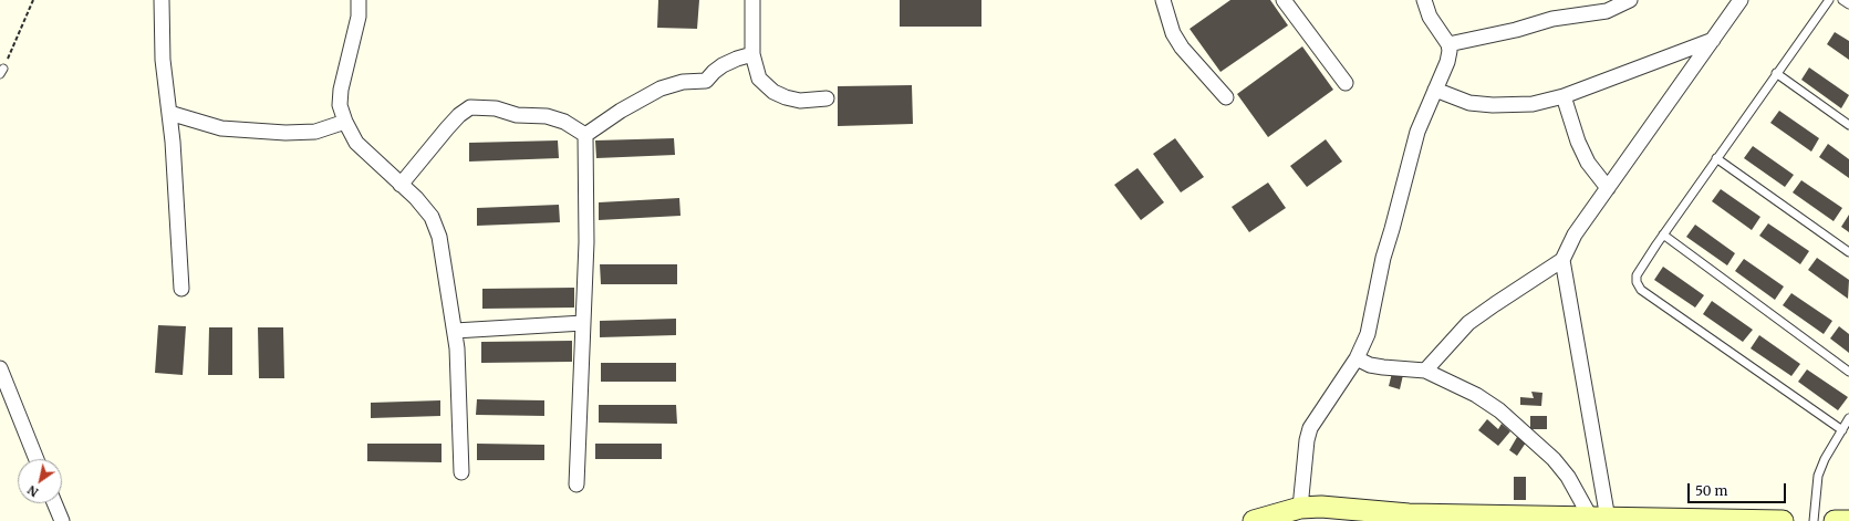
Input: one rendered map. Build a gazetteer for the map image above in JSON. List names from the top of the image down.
{
  "scale_bar": "50 m",
  "north": "bottom left"
}
